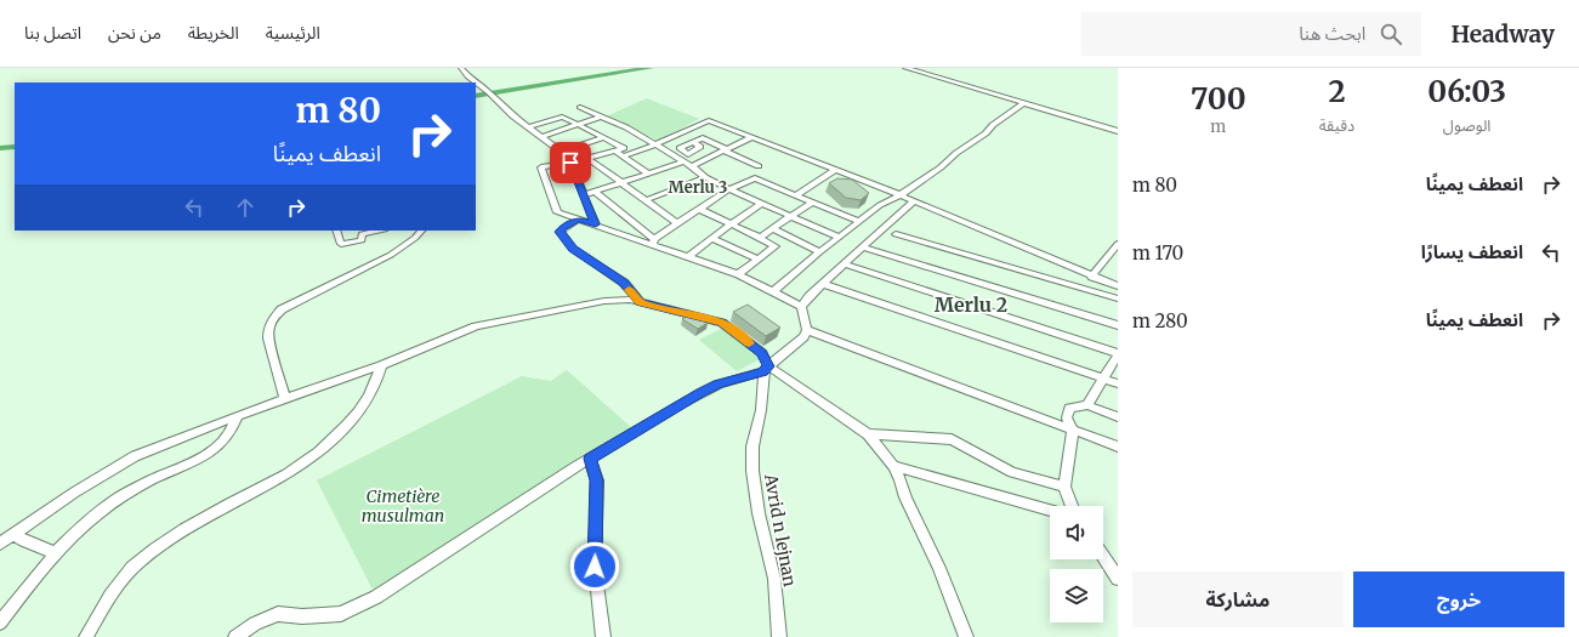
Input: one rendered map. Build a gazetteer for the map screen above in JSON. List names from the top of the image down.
{
  "streets": {
    "street": ["Avrid n lejnan"]
  },
  "districts": ["Merlu 3", "Merlu 2"],
  "parks": ["Cimetière musulman"],
  "page": {
    "header": "Headway",
    "search": "ابحث هنا",
    "nav": [
      "الرئيسية",
      "الخريطة",
      "من نحن",
      "اتصل بنا"
    ],
    "eta": [
      "06:03",
      "الوصول",
      "2",
      "دقيقة",
      "700",
      "m"
    ],
    "turn": ["80 m", "انعطف يمينًا"],
    "list": [
      {
        "name": "انعطف يمينًا",
        "value": "80 m"
      },
      {
        "name": "انعطف يسارًا",
        "value": "170 m"
      },
      {
        "name": "انعطف يمينًا",
        "value": "280 m"
      }
    ],
    "buttons": ["خروج", "مشاركة"]
  }
}
